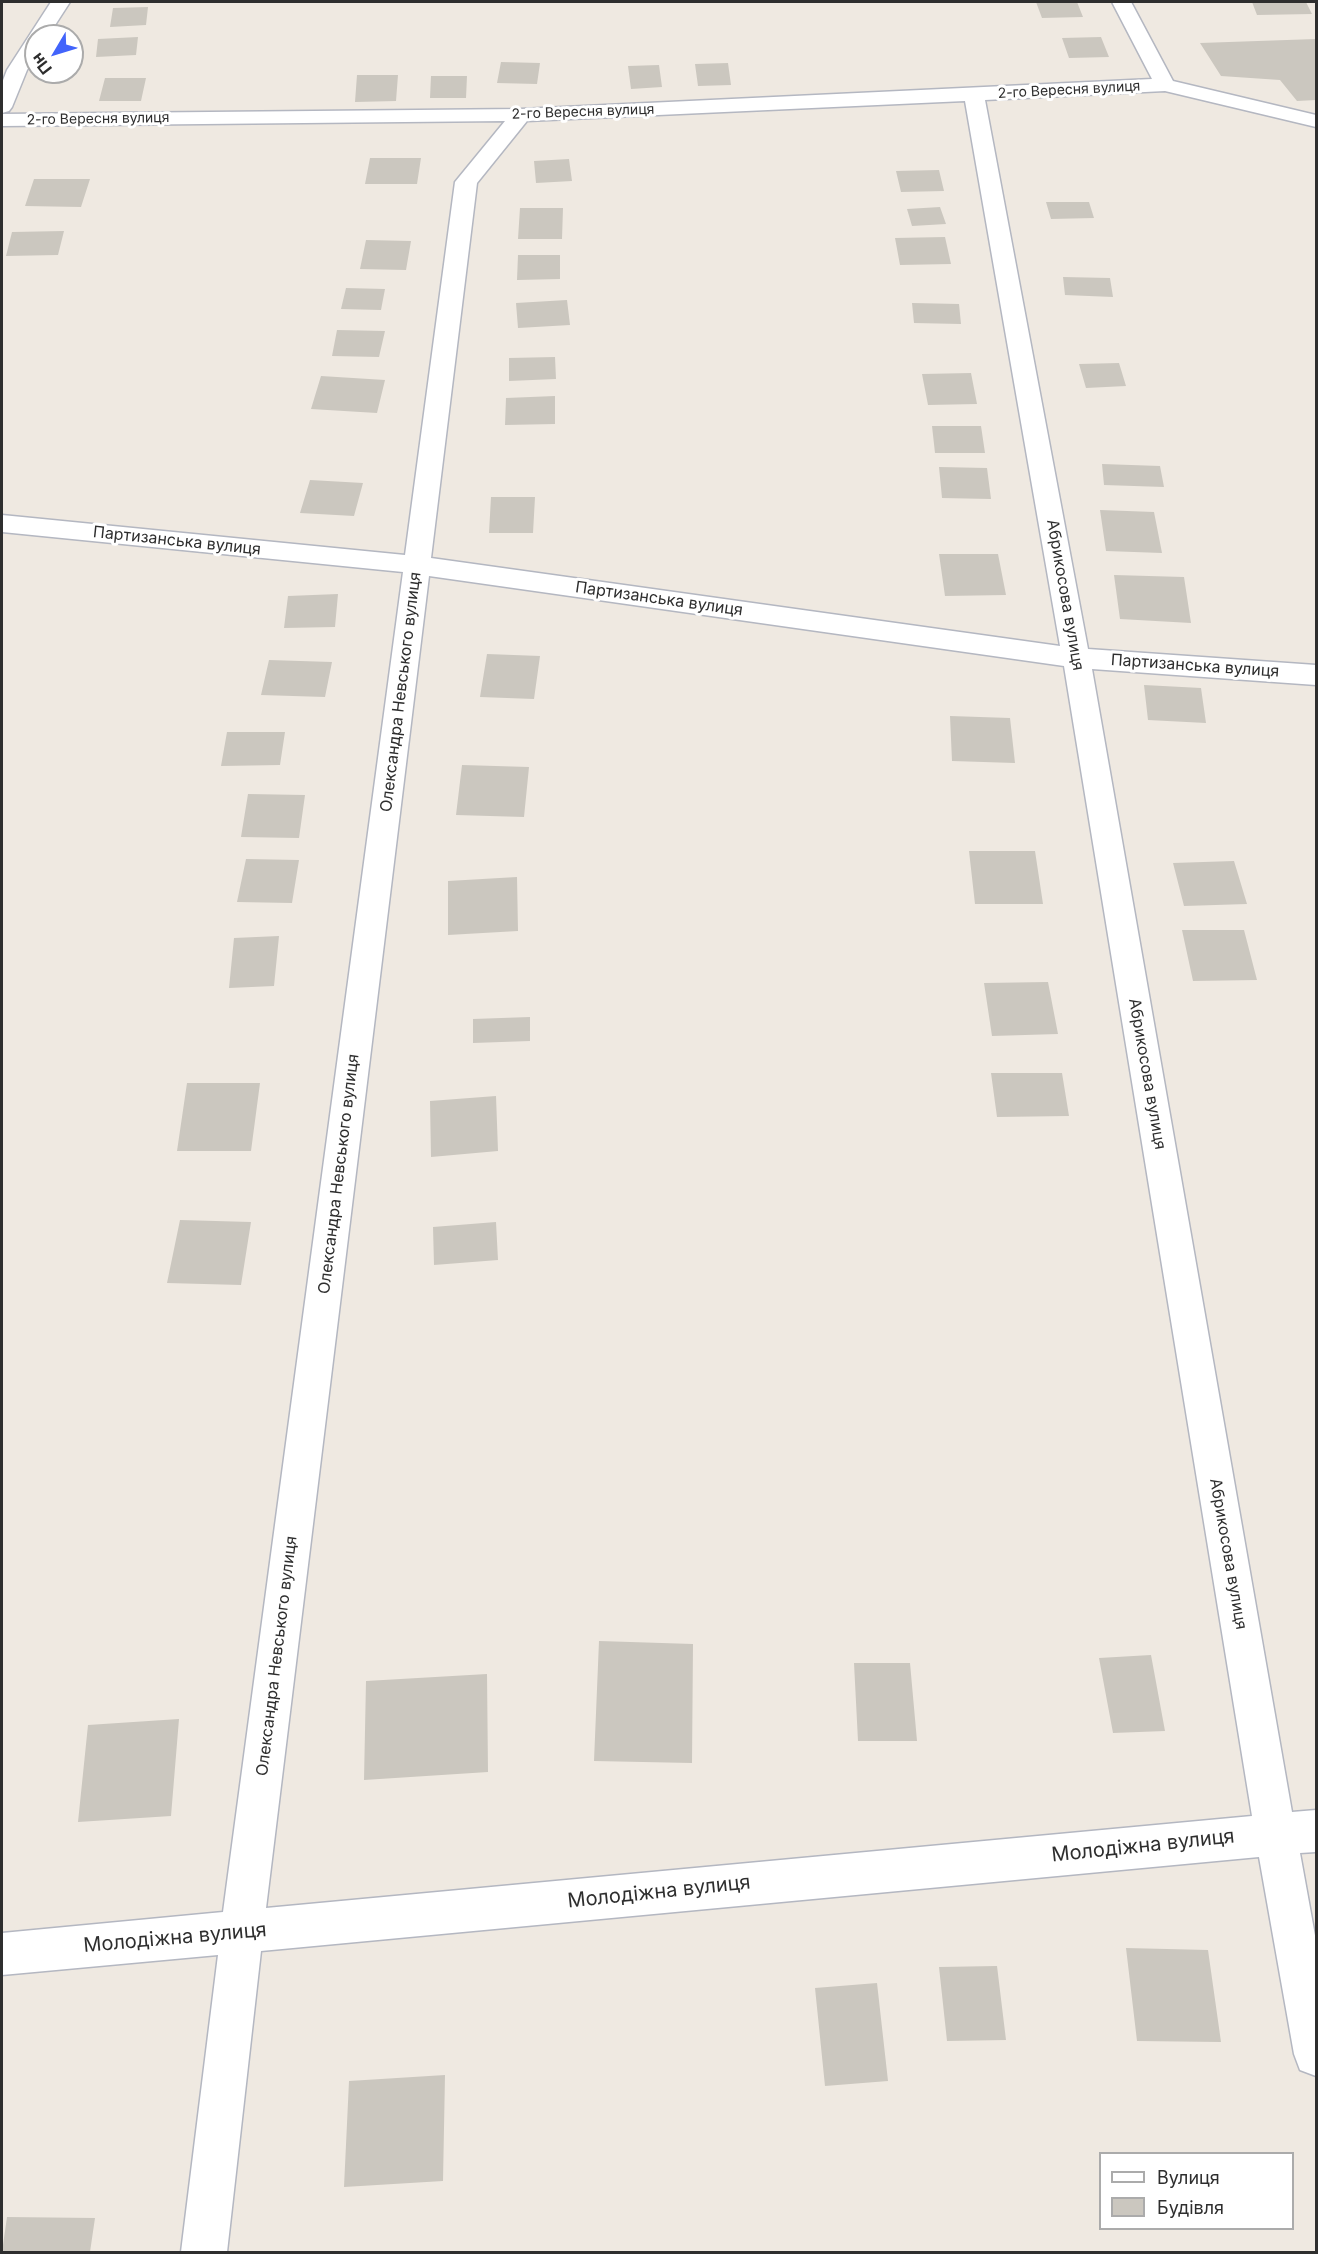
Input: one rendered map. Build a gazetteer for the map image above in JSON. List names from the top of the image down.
{
  "streets": {
    "street": [
      "2-го Вересня вулиця",
      "Партизанська вулиця",
      "Абрикосова вулиця",
      "Олександра Невського вулиця",
      "Молодіжна вулиця"
    ]
  },
  "crossings": [
    ["2-го Вересня вулиця", "Абрикосова вулиця"],
    ["2-го Вересня вулиця", "Олександра Невського вулиця"],
    ["Партизанська вулиця", "Абрикосова вулиця"],
    ["Партизанська вулиця", "Олександра Невського вулиця"],
    ["Абрикосова вулиця", "Молодіжна вулиця"],
    ["Олександра Невського вулиця", "Молодіжна вулиця"]
  ],
  "legend": ["Вулиця", "Будівля"],
  "north": "bottom left"
}
